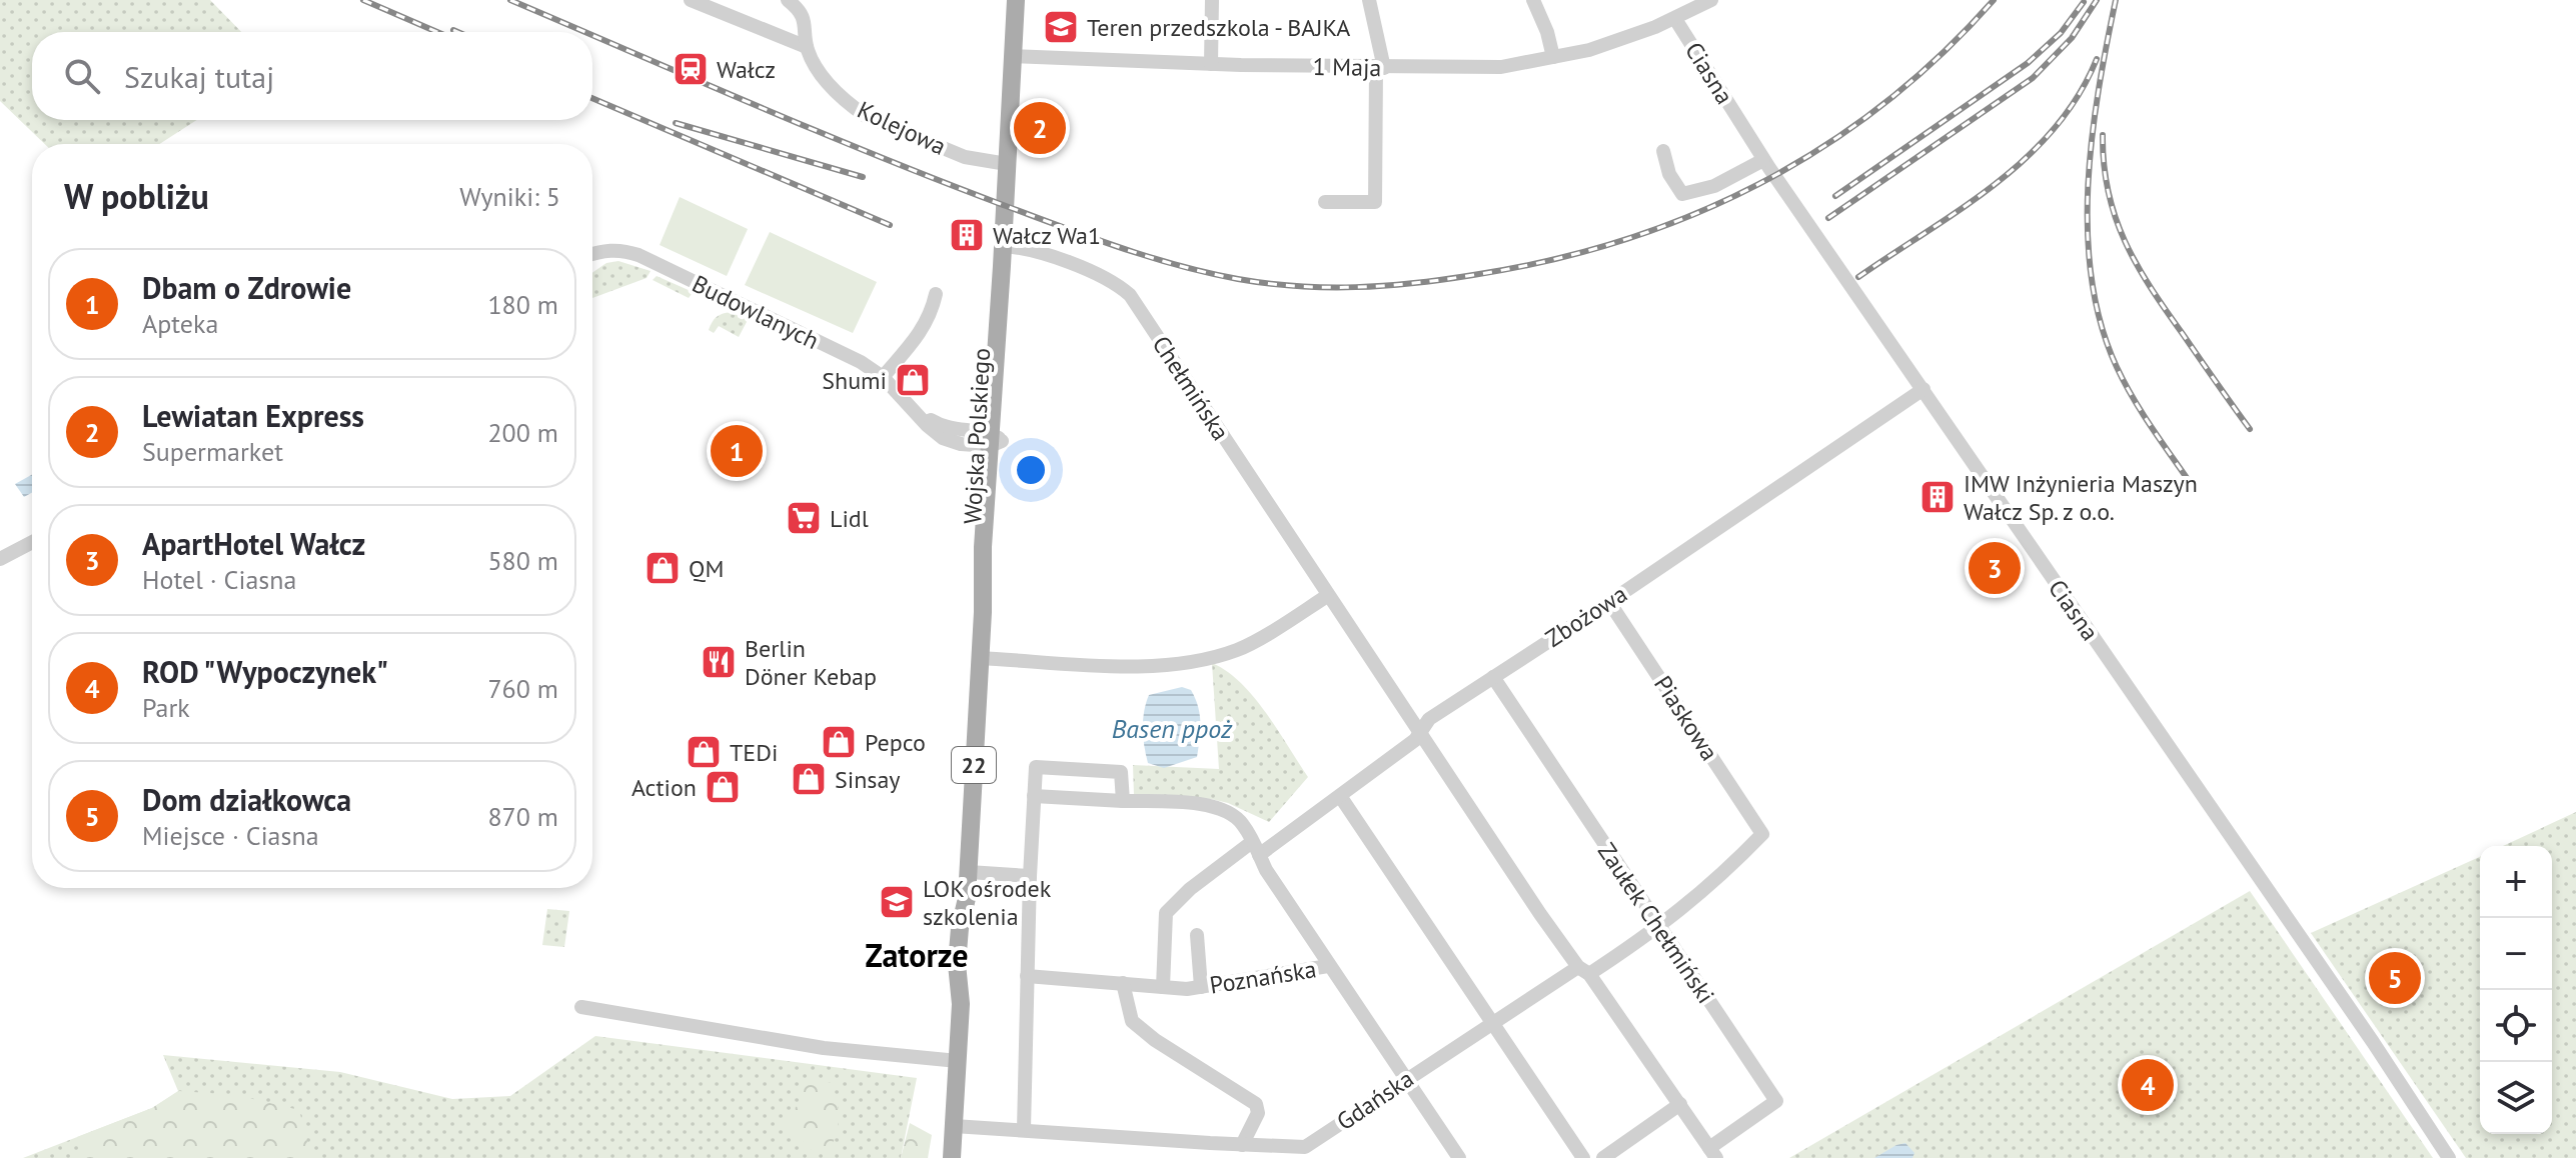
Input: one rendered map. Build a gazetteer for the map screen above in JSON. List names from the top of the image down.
{
  "streets": {
    "main road": ["Wojska Polskiego", "22"],
    "street": [
      "1 Maja",
      "Ciasna",
      "Kolejowa",
      "Budowlanych",
      "Chełmińska",
      "Zbożowa",
      "Piaskowa",
      "Zaułek Chełmiński",
      "Poznańska",
      "Gdańska"
    ]
  },
  "crossings": [
    ["1 Maja", "Ciasna"],
    ["1 Maja", "Wojska Polskiego"],
    ["Ciasna", "Zbożowa"],
    ["Kolejowa", "Wojska Polskiego"],
    ["Budowlanych", "Wojska Polskiego"],
    ["Chełmińska", "Wojska Polskiego"],
    ["Chełmińska", "Zbożowa"],
    ["Chełmińska", "Zaułek Chełmiński"],
    ["Wojska Polskiego", "Gdańska"],
    ["Zbożowa", "Piaskowa"],
    ["Zbożowa", "Zaułek Chełmiński"],
    ["Zbożowa", "Poznańska"],
    ["Piaskowa", "Gdańska"],
    ["Zaułek Chełmiński", "Gdańska"]
  ],
  "districts": ["Zatorze"],
  "water": ["Basen ppoż"],
  "places": {
    "school or university": ["Teren przedszkola - BAJKA", "LOK ośrodek szkolenia"],
    "station": ["Wałcz"],
    "building": ["Wałcz Wa1", "IMW Inżynieria Maszyn Wałcz Sp. z o.o."],
    "shop": [
      "Shumi",
      "QM",
      "Pepco",
      "TEDi",
      "Sinsay",
      "Action"
    ],
    "supermarket": ["Lidl"],
    "restaurant": ["Berlin Döner Kebap"]
  },
  "page": {
    "search": "Szukaj tutaj",
    "pins": [
      "2",
      "1",
      "3",
      "5",
      "4"
    ],
    "heading": ["W pobliżu", "Wyniki: 5"],
    "list": [
      {
        "mark": "1",
        "name": "Dbam o Zdrowie",
        "note": "Apteka",
        "value": "180 m"
      },
      {
        "mark": "2",
        "name": "Lewiatan Express",
        "note": "Supermarket",
        "value": "200 m"
      },
      {
        "mark": "3",
        "name": "ApartHotel Wałcz",
        "note": "Hotel · Ciasna",
        "value": "580 m"
      },
      {
        "mark": "4",
        "name": "ROD \"Wypoczynek\"",
        "note": "Park",
        "value": "760 m"
      },
      {
        "mark": "5",
        "name": "Dom działkowca",
        "note": "Miejsce · Ciasna",
        "value": "870 m"
      }
    ],
    "map_buttons": ["+", "−"]
  }
}
